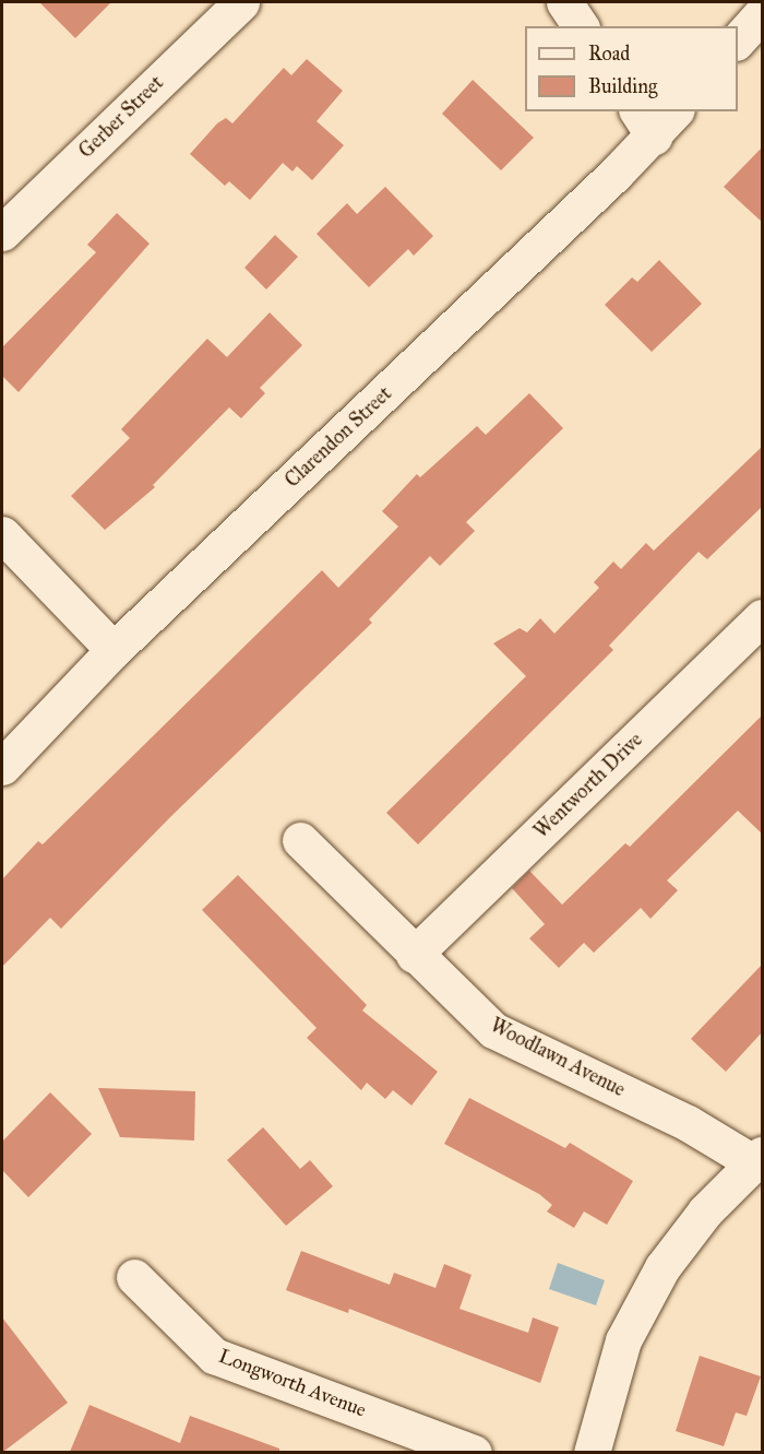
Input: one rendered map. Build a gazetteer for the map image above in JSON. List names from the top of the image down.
{
  "streets": {
    "street": [
      "Gerber Street",
      "Clarendon Street",
      "Wentworth Drive",
      "Woodlawn Avenue",
      "Longworth Avenue"
    ]
  },
  "crossings": [
    ["Wentworth Drive", "Woodlawn Avenue"]
  ],
  "legend": ["Road", "Building"]
}
